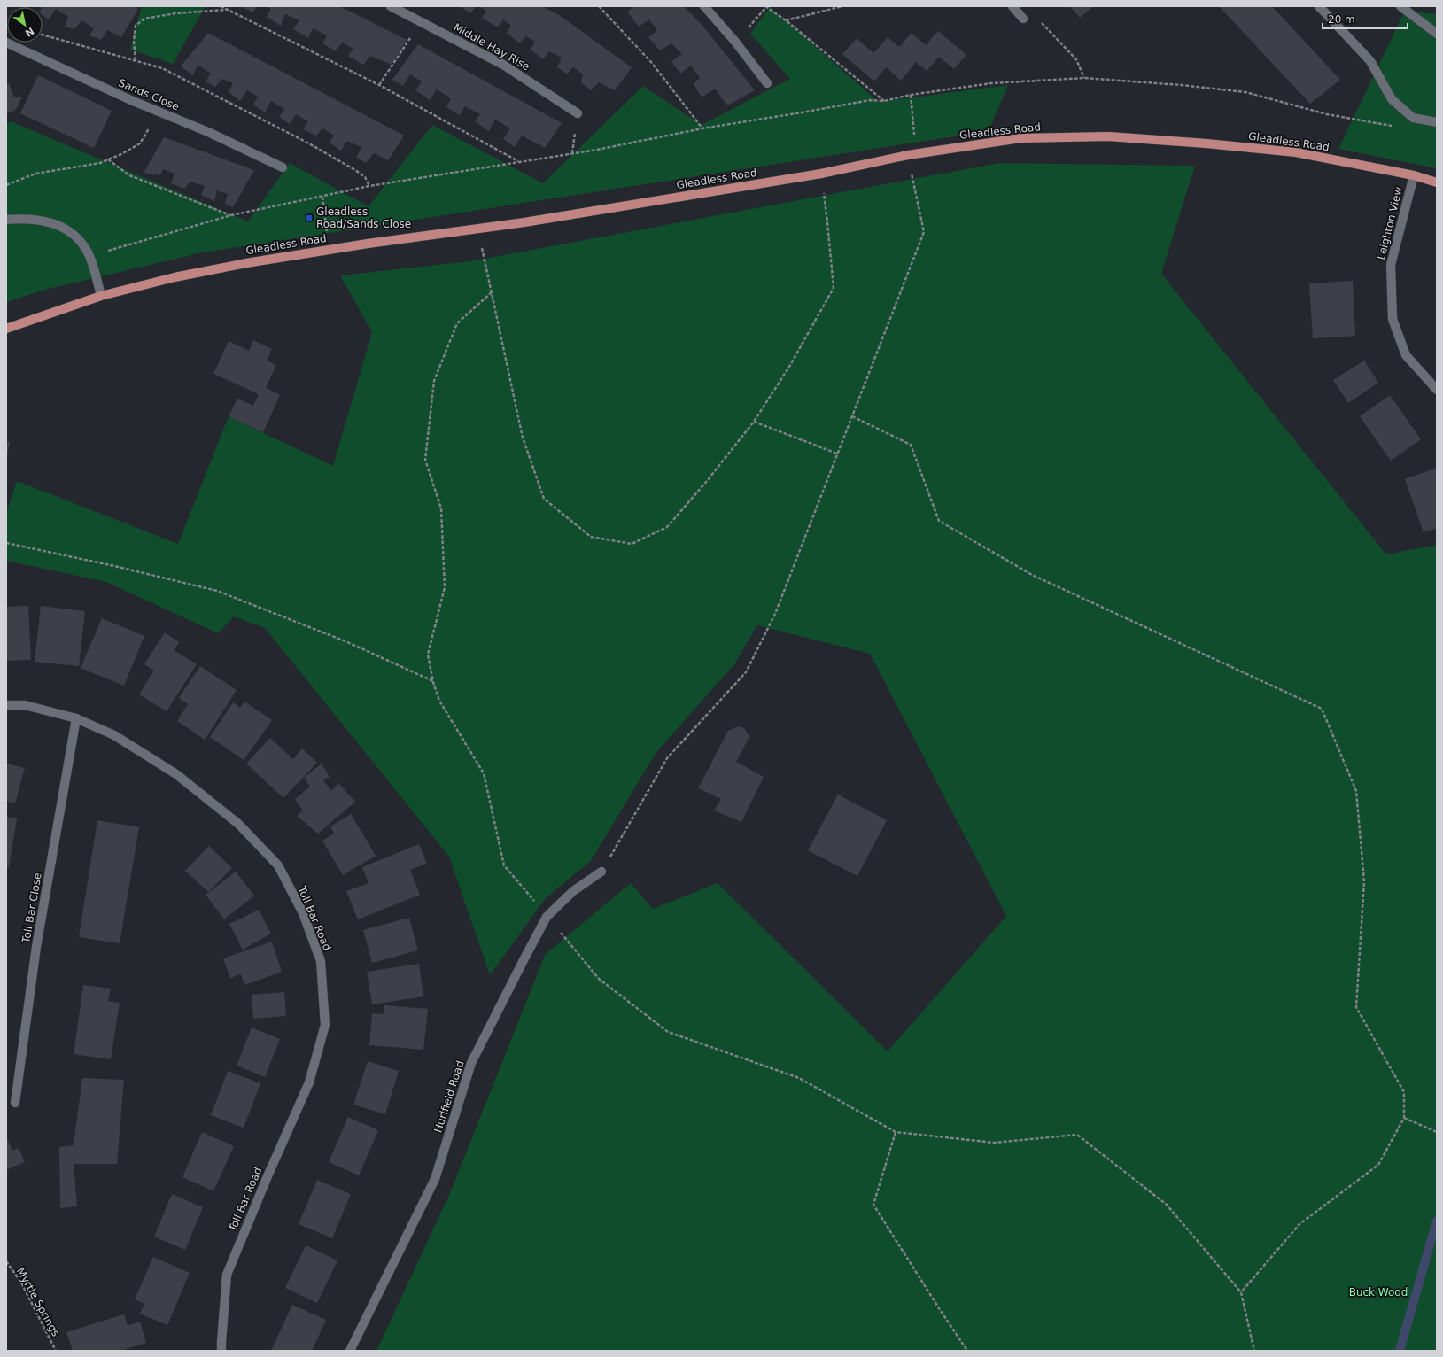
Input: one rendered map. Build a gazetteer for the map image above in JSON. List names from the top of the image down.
{
  "streets": {
    "main road": ["Gleadless Road"],
    "street": [
      "Middle Hay Rise",
      "Sands Close",
      "Leighton View",
      "Toll Bar Close",
      "Toll Bar Road",
      "Hurlfield Road"
    ],
    "path": ["Myrtle Springs"]
  },
  "crossings": [
    ["Gleadless Road", "Leighton View"],
    ["Toll Bar Close", "Toll Bar Road"]
  ],
  "parks": ["Buck Wood"],
  "places": {
    "transit": ["Gleadless Road/Sands Close"]
  },
  "scale_bar": "20 m",
  "north": "bottom right"
}
